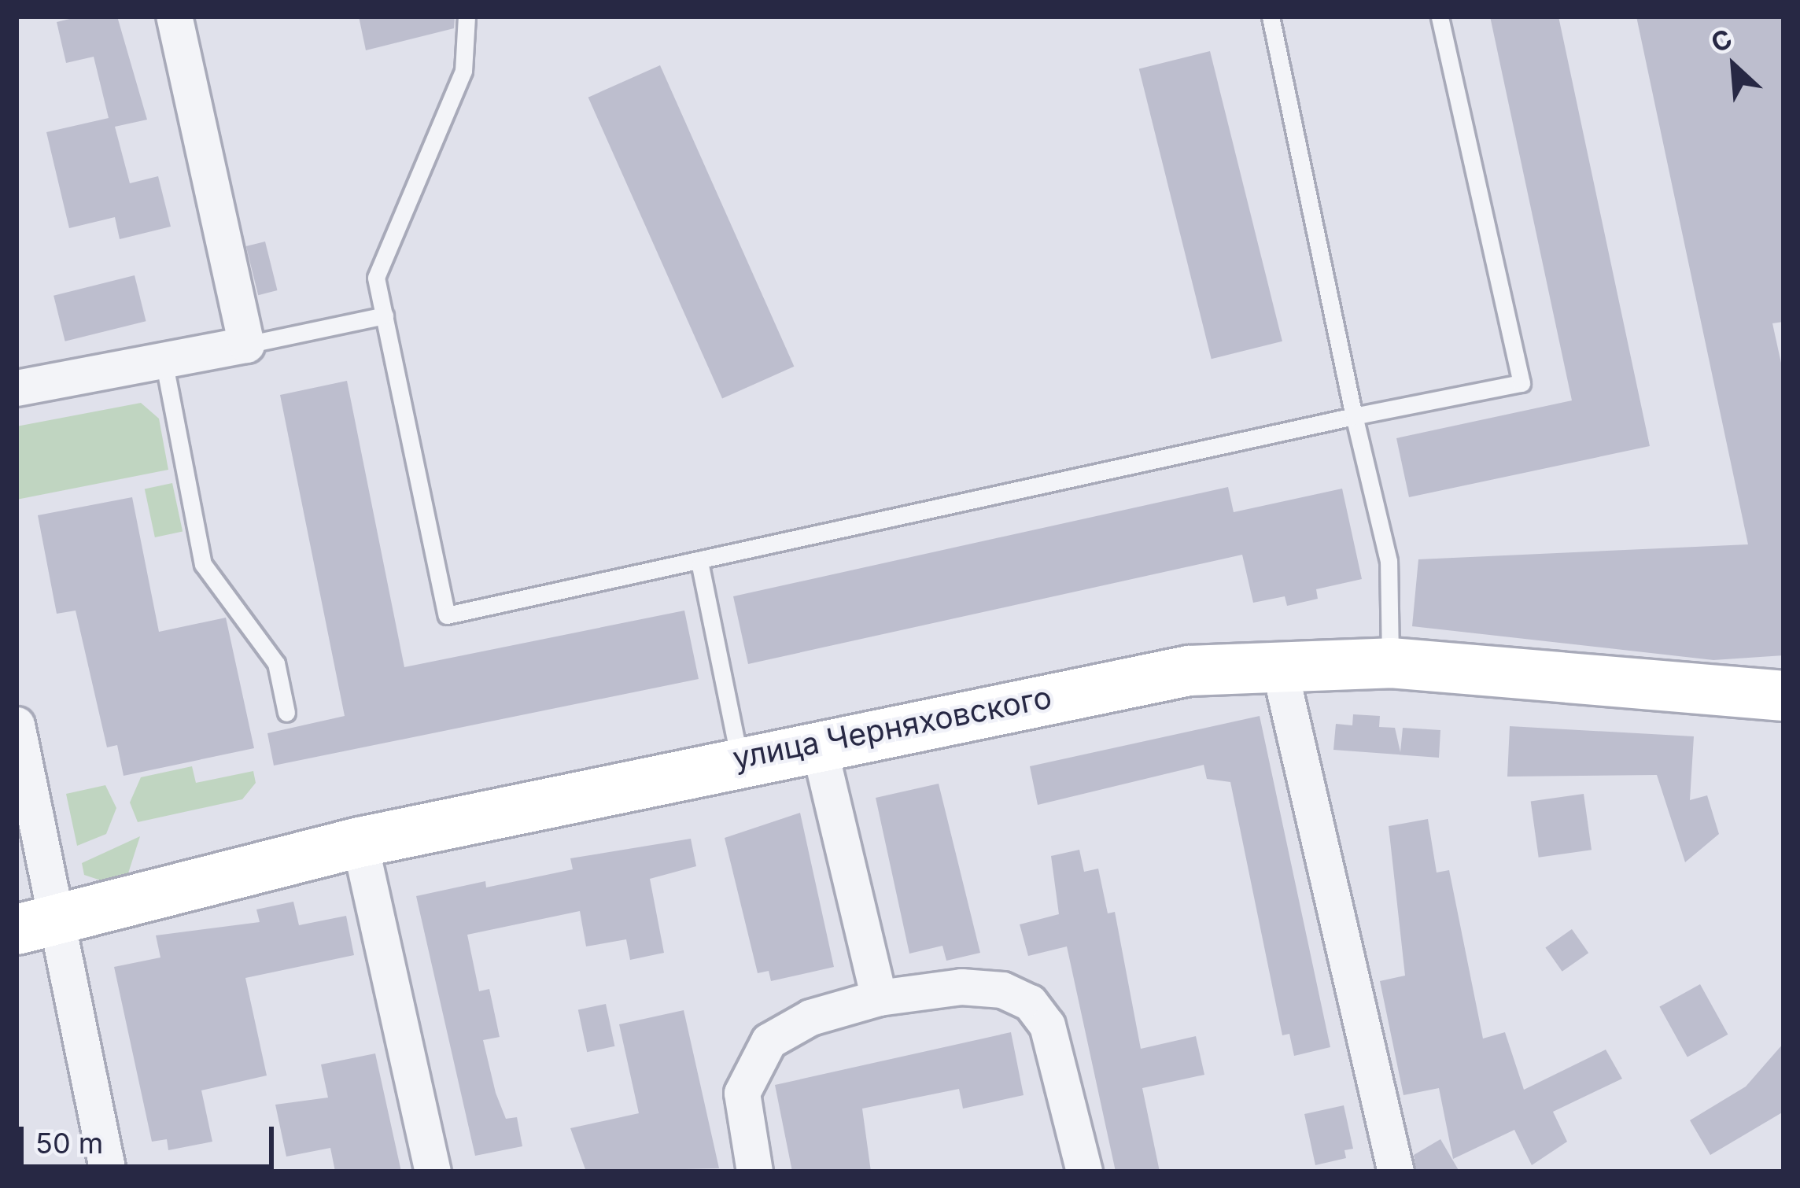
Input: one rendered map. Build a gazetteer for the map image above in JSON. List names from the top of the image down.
{
  "streets": {
    "main road": ["улица Черняховского"]
  },
  "scale_bar": "50 m",
  "north": "top left"
}
